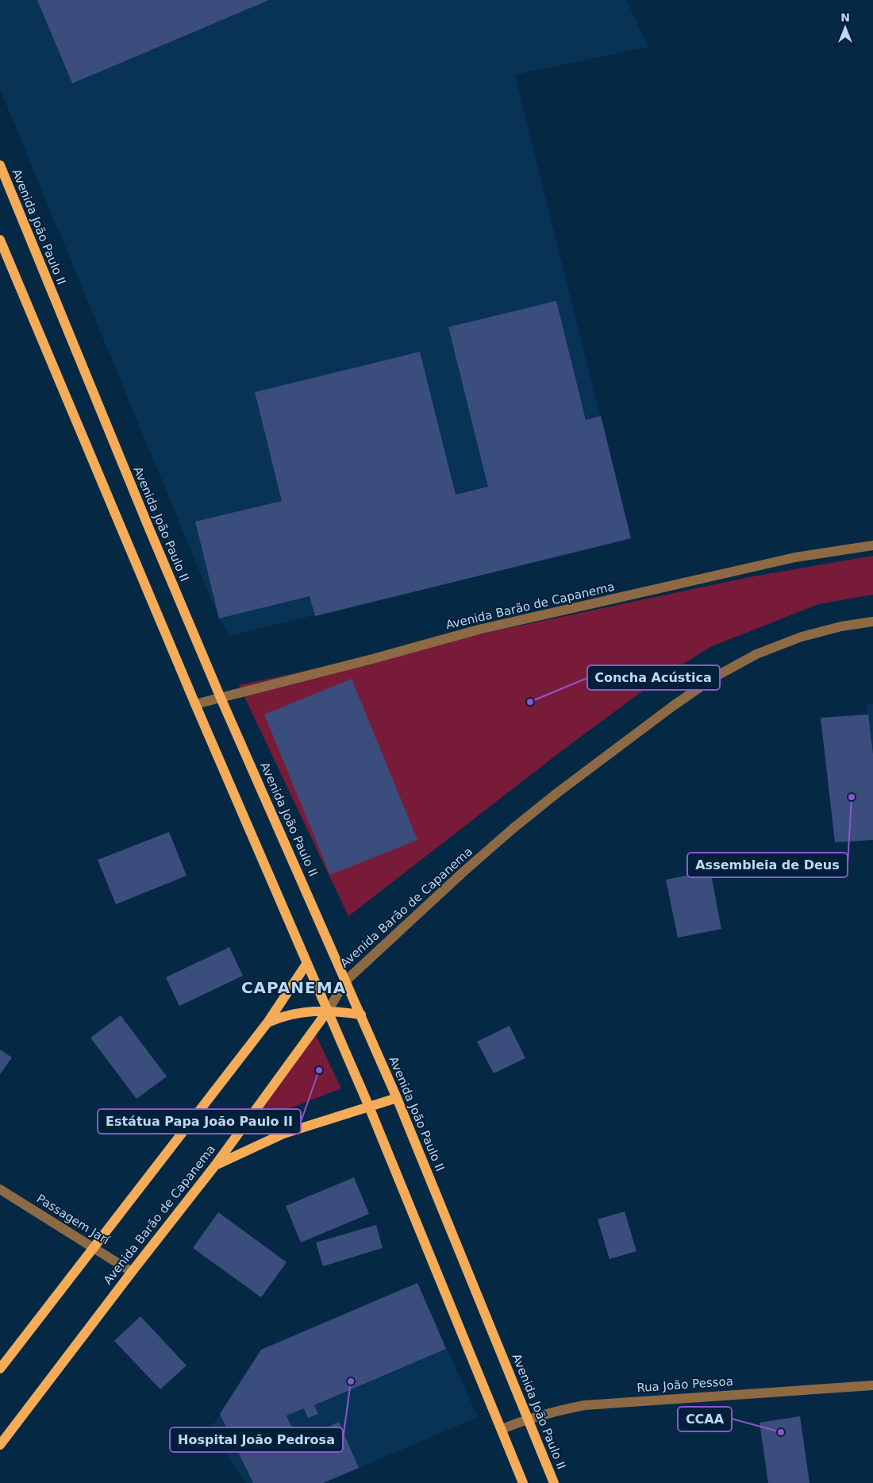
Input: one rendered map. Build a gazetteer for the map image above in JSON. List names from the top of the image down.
{
  "streets": {
    "main road": ["Avenida João Paulo II", "Avenida Barão de Capanema"],
    "street": ["Passagem Jarí", "Rua João Pessoa"]
  },
  "crossings": [
    ["Avenida João Paulo II", "Avenida Barão de Capanema"],
    ["Avenida João Paulo II", "Rua João Pessoa"],
    ["Avenida Barão de Capanema", "Passagem Jarí"]
  ],
  "districts": ["CAPANEMA"],
  "places": [
    "Concha Acústica",
    "Assembleia de Deus",
    "Estátua Papa João Paulo II",
    "Hospital João Pedrosa",
    "CCAA"
  ],
  "north": "top"
}
